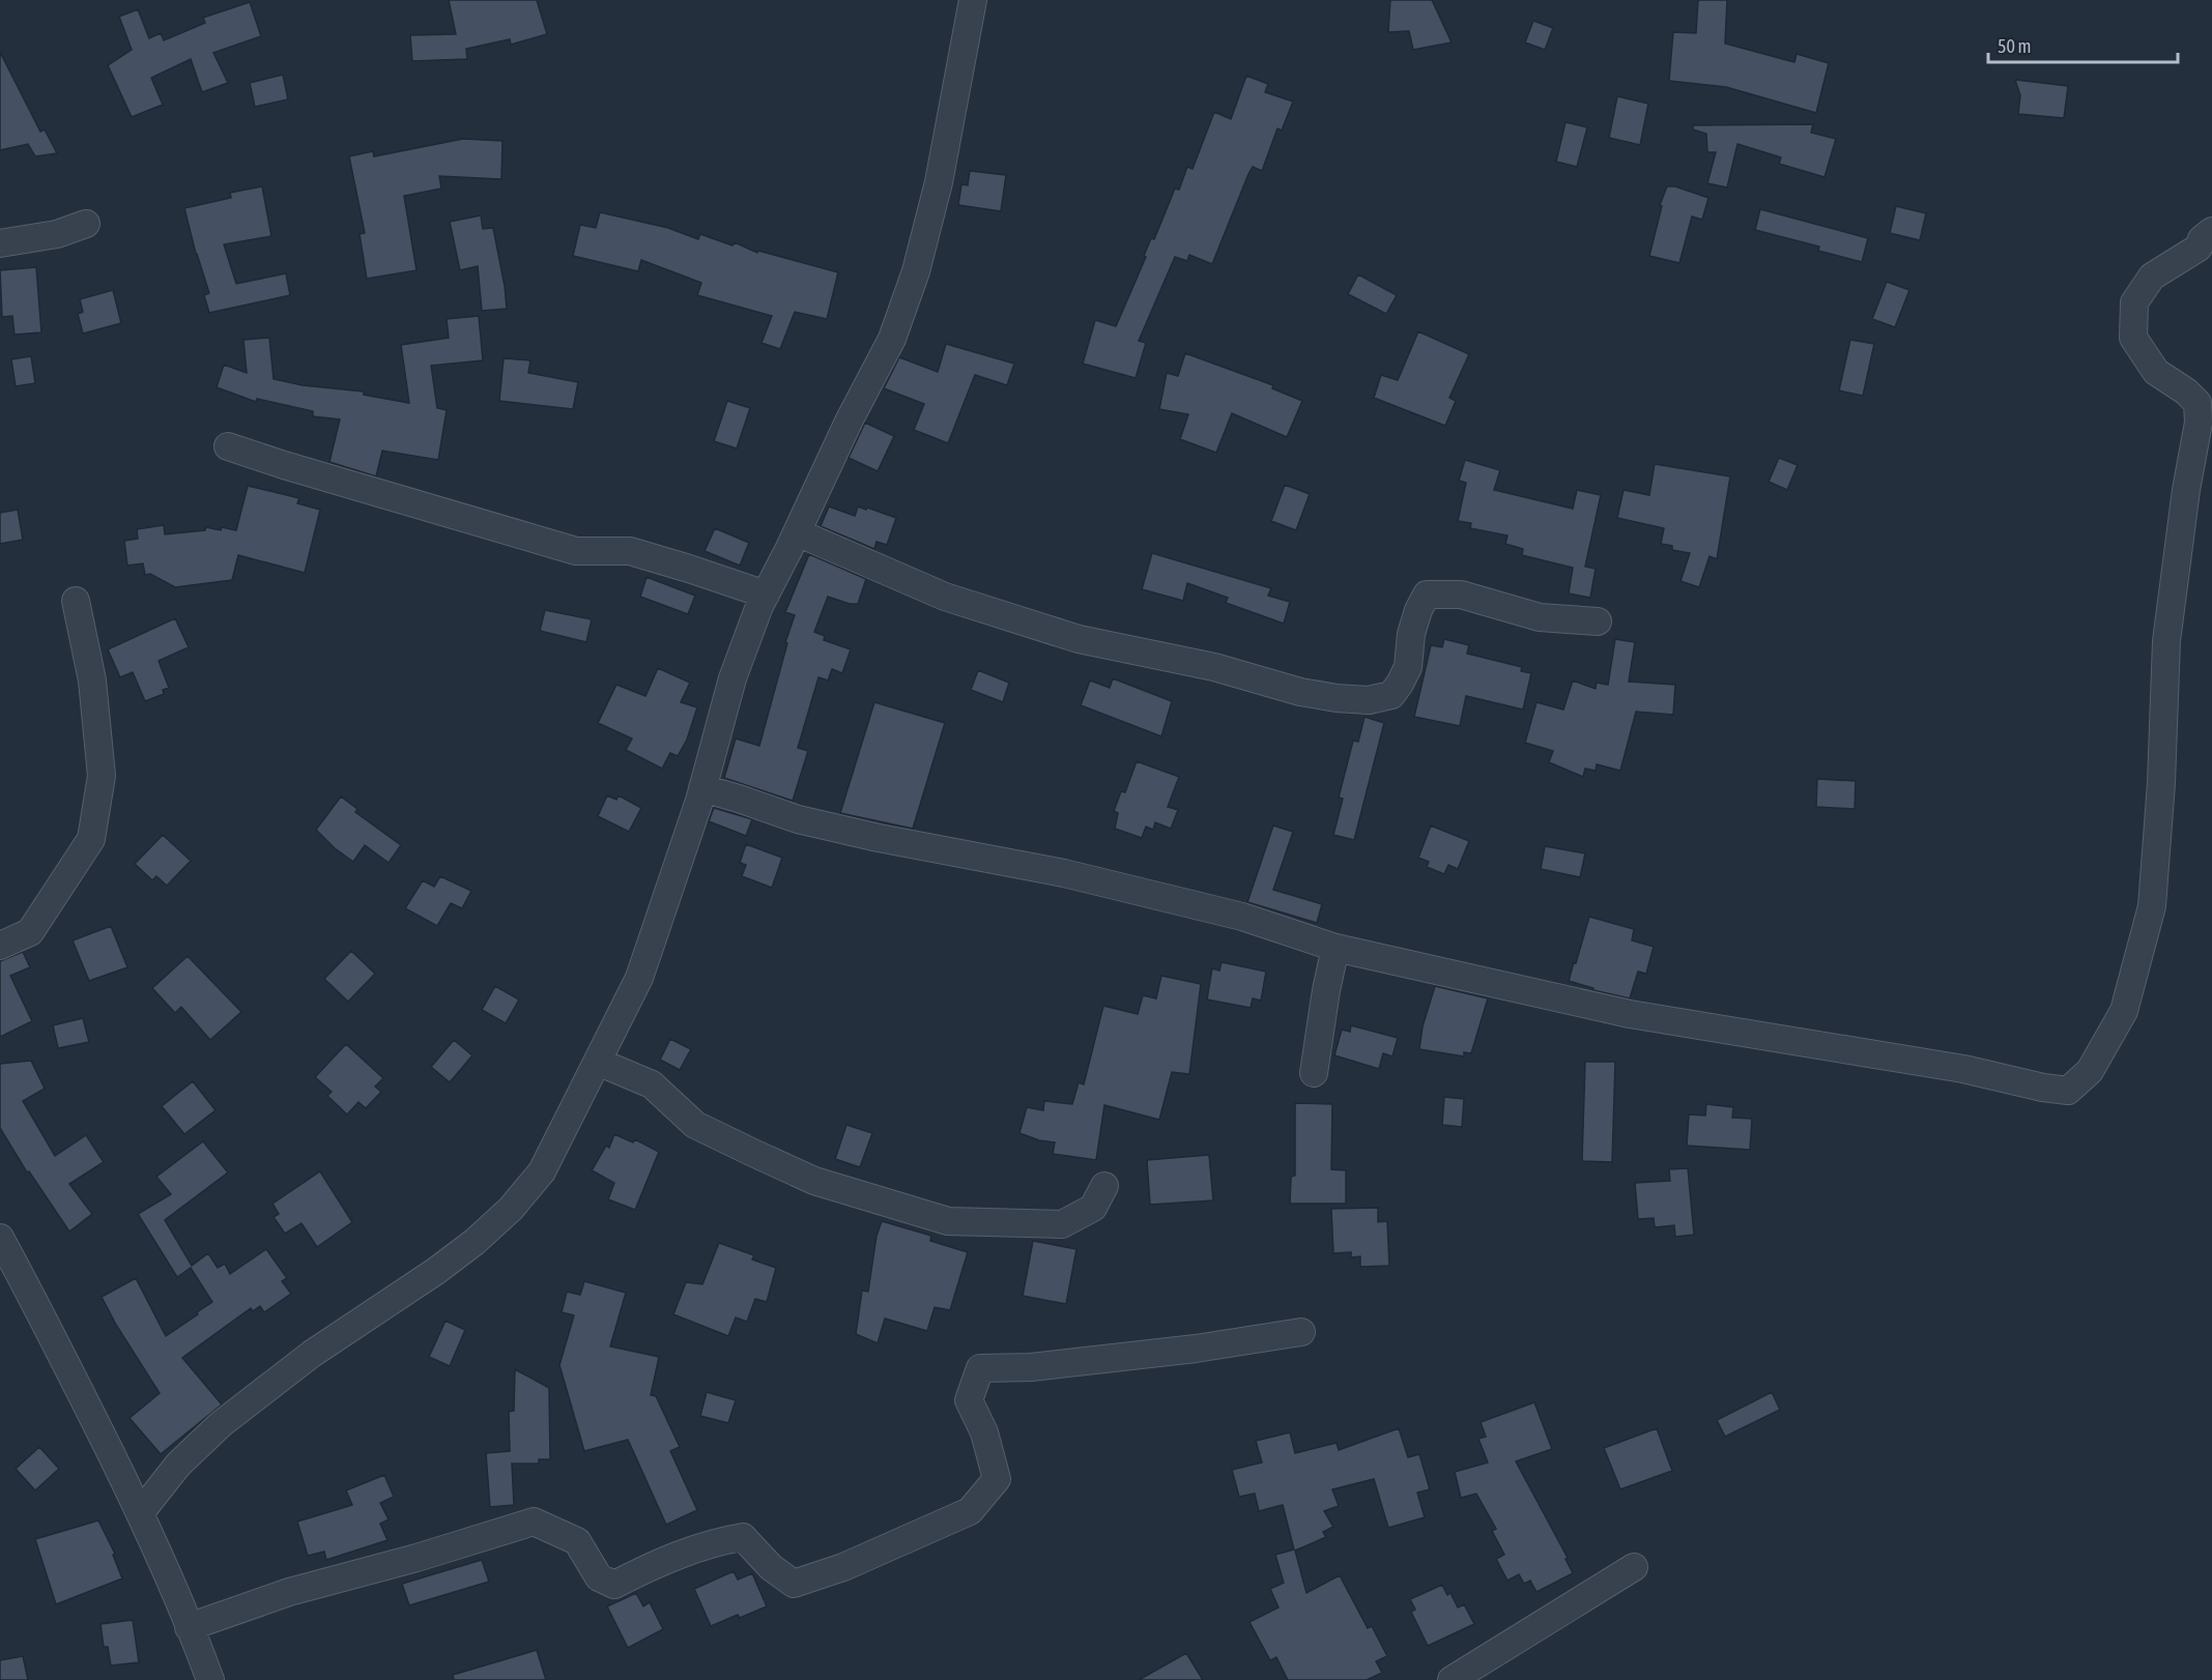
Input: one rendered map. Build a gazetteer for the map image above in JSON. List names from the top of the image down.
{
  "scale_bar": "50 m"
}
